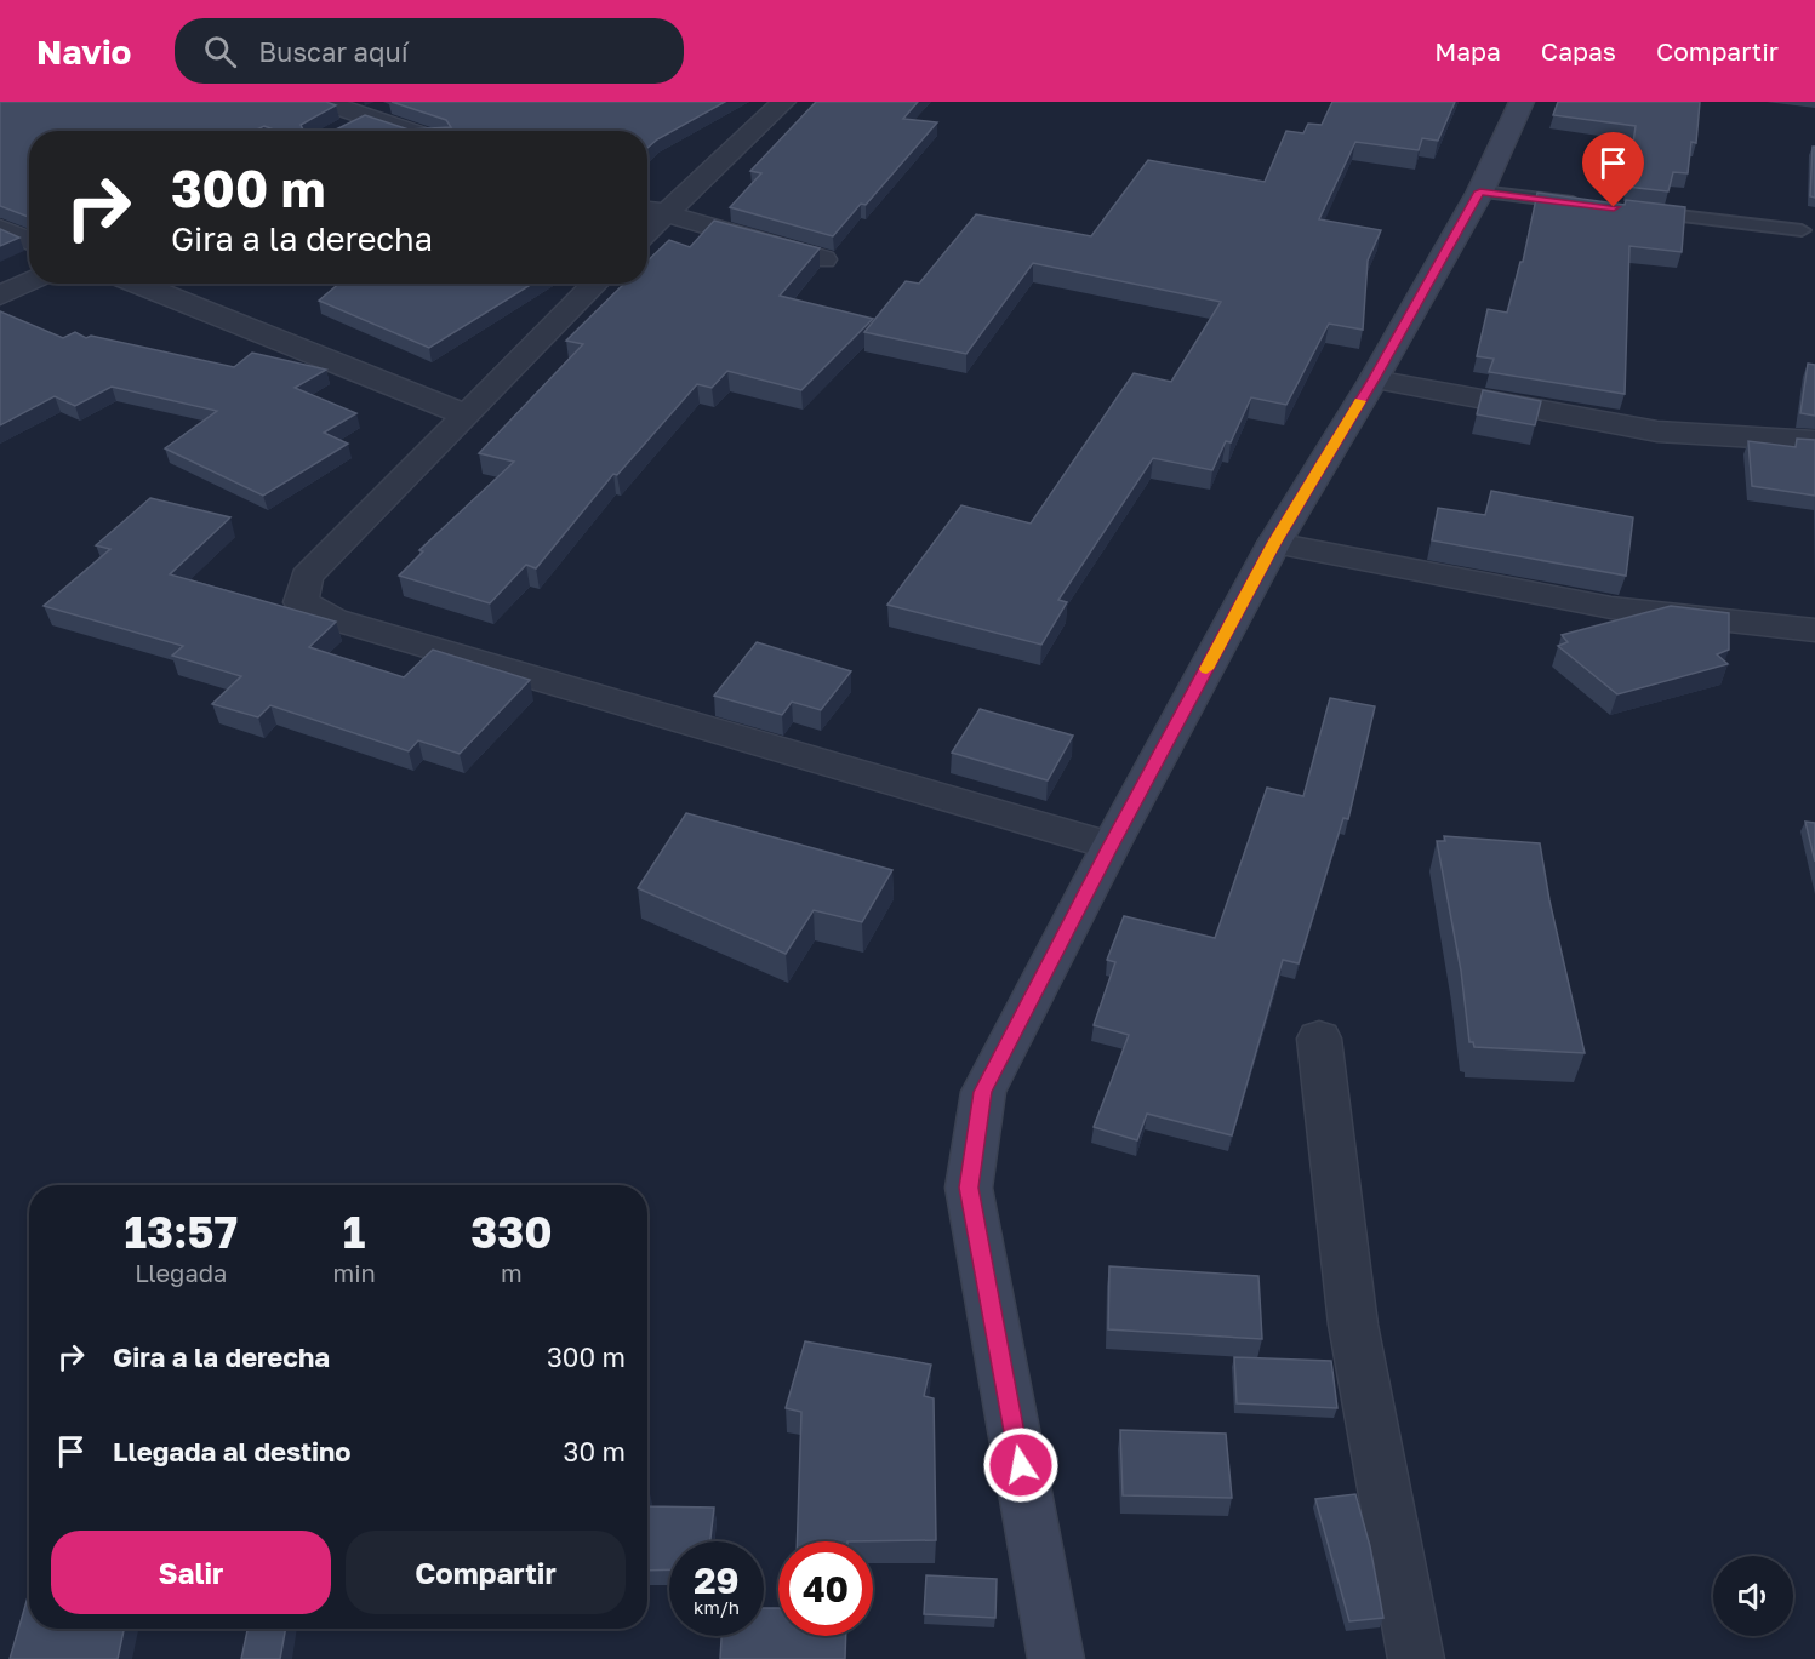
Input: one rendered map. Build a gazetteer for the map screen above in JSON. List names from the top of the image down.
{
  "page": {
    "header": "Navio",
    "search": "Buscar aquí",
    "nav": ["Mapa", "Capas", "Compartir"],
    "turn": ["300 m", "Gira a la derecha"],
    "eta": [
      "13:57",
      "Llegada",
      "1",
      "min",
      "330",
      "m"
    ],
    "list": [
      {
        "name": "Gira a la derecha",
        "value": "300 m"
      },
      {
        "name": "Llegada al destino",
        "value": "30 m"
      }
    ],
    "buttons": ["Salir", "Compartir"],
    "speed": "29 km/h",
    "limit": "40"
  }
}
